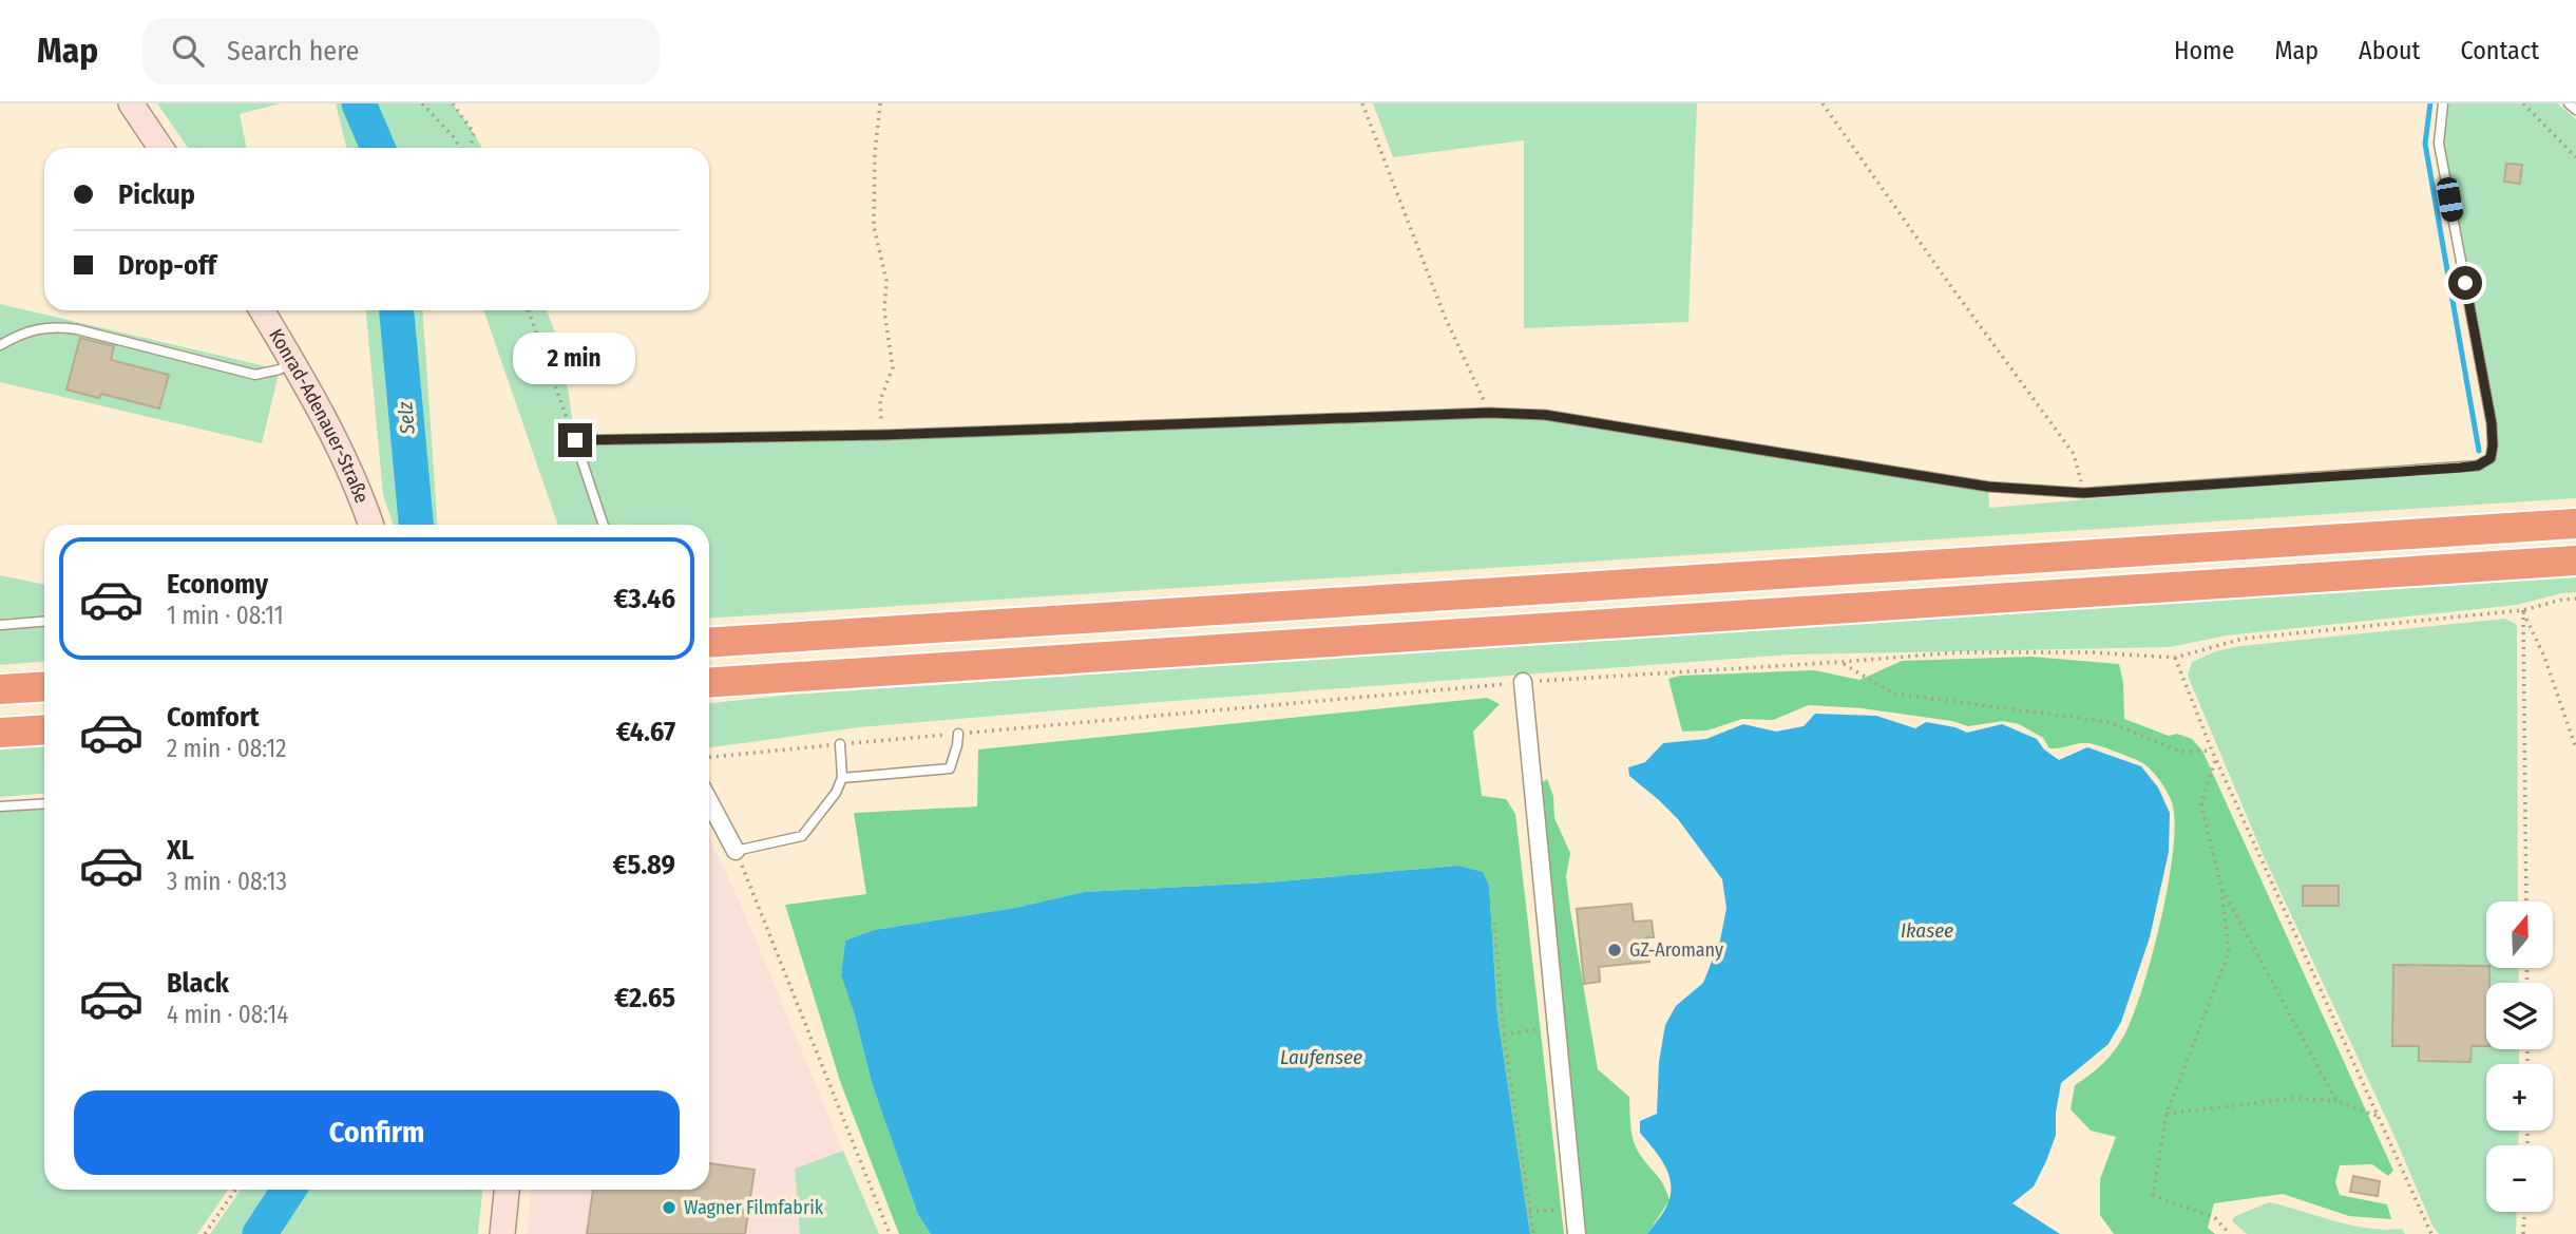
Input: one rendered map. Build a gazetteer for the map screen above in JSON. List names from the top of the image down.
{
  "streets": {
    "main road": ["Konrad-Adenauer-Straße"]
  },
  "water": ["Selz", "Ikasee", "Laufensee"],
  "places": ["GZ-Aromany", "Wagner Filmfabrik"],
  "north": "top",
  "page": {
    "header": "Map",
    "search": "Search here",
    "nav": [
      "Home",
      "Map",
      "About",
      "Contact"
    ],
    "banner": ["Pickup", "Drop-off"],
    "bubble": "2 min",
    "list": [
      {
        "name": "Economy",
        "note": "1 min · 08:11",
        "value": "€3.46"
      },
      {
        "name": "Comfort",
        "note": "2 min · 08:12",
        "value": "€4.67"
      },
      {
        "name": "XL",
        "note": "3 min · 08:13",
        "value": "€5.89"
      },
      {
        "name": "Black",
        "note": "4 min · 08:14",
        "value": "€2.65"
      }
    ],
    "map_buttons": ["+", "−"],
    "buttons": "Confirm"
  }
}
